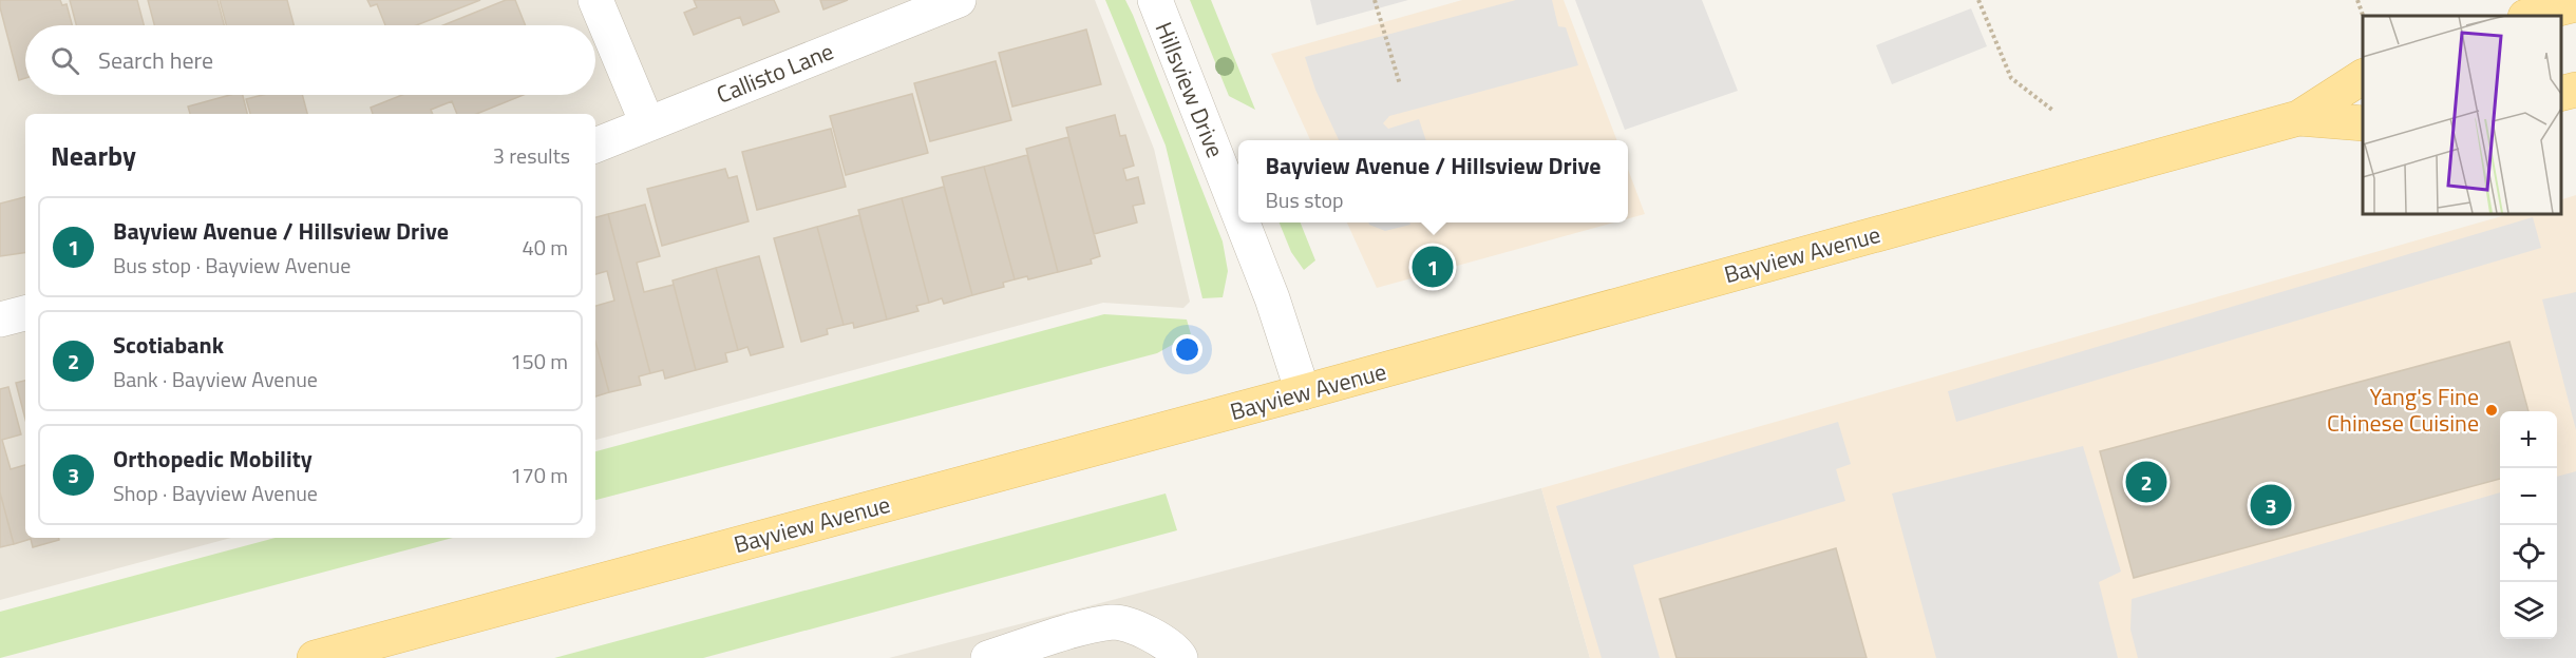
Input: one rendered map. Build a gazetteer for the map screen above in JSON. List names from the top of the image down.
{
  "streets": {
    "main road": ["Bayview Avenue"],
    "street": ["Callisto Lane", "Hillsview Drive"]
  },
  "crossings": [
    ["Hillsview Drive", "Bayview Avenue"]
  ],
  "places": ["Yang's Fine Chinese Cuisine"],
  "page": {
    "search": "Search here",
    "heading": ["Nearby", "3 results"],
    "popup": ["Bayview Avenue / Hillsview Drive", "Bus stop"],
    "list": [
      {
        "mark": "1",
        "name": "Bayview Avenue / Hillsview Drive",
        "note": "Bus stop · Bayview Avenue",
        "value": "40 m"
      },
      {
        "mark": "2",
        "name": "Scotiabank",
        "note": "Bank · Bayview Avenue",
        "value": "150 m"
      },
      {
        "mark": "3",
        "name": "Orthopedic Mobility",
        "note": "Shop · Bayview Avenue",
        "value": "170 m"
      }
    ],
    "pins": ["1", "2", "3"],
    "map_buttons": ["+", "−"]
  }
}
